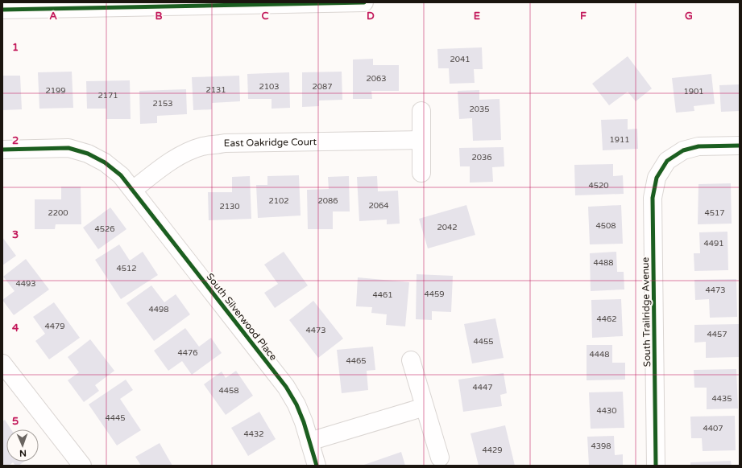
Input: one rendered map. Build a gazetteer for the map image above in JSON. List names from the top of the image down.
{
  "streets": {
    "street": ["East Oakridge Court", "South Trailridge Avenue", "South Silverwood Place"]
  },
  "crossings": [
    ["East Oakridge Court", "South Silverwood Place"]
  ],
  "house_numbers": [
    "2041",
    "2063",
    "2103",
    "2087",
    "2131",
    "2199",
    "1901",
    "2171",
    "2153",
    "2035",
    "1911",
    "2036",
    "4520",
    "2102",
    "2086",
    "2064",
    "2130",
    "2200",
    "4517",
    "4508",
    "2042",
    "4526",
    "4491",
    "4488",
    "4512",
    "4493",
    "4473",
    "4459",
    "4461",
    "4498",
    "4462",
    "4479",
    "4473",
    "4457",
    "4455",
    "4476",
    "4448",
    "4465",
    "4447",
    "4458",
    "4435",
    "4430",
    "4445",
    "4407",
    "4432",
    "4398",
    "4429"
  ],
  "north": "bottom",
  "grid": {
    "columns": [
      "A",
      "B",
      "C",
      "D",
      "E",
      "F",
      "G"
    ],
    "rows": [
      "1",
      "2",
      "3",
      "4",
      "5"
    ]
  }
}
